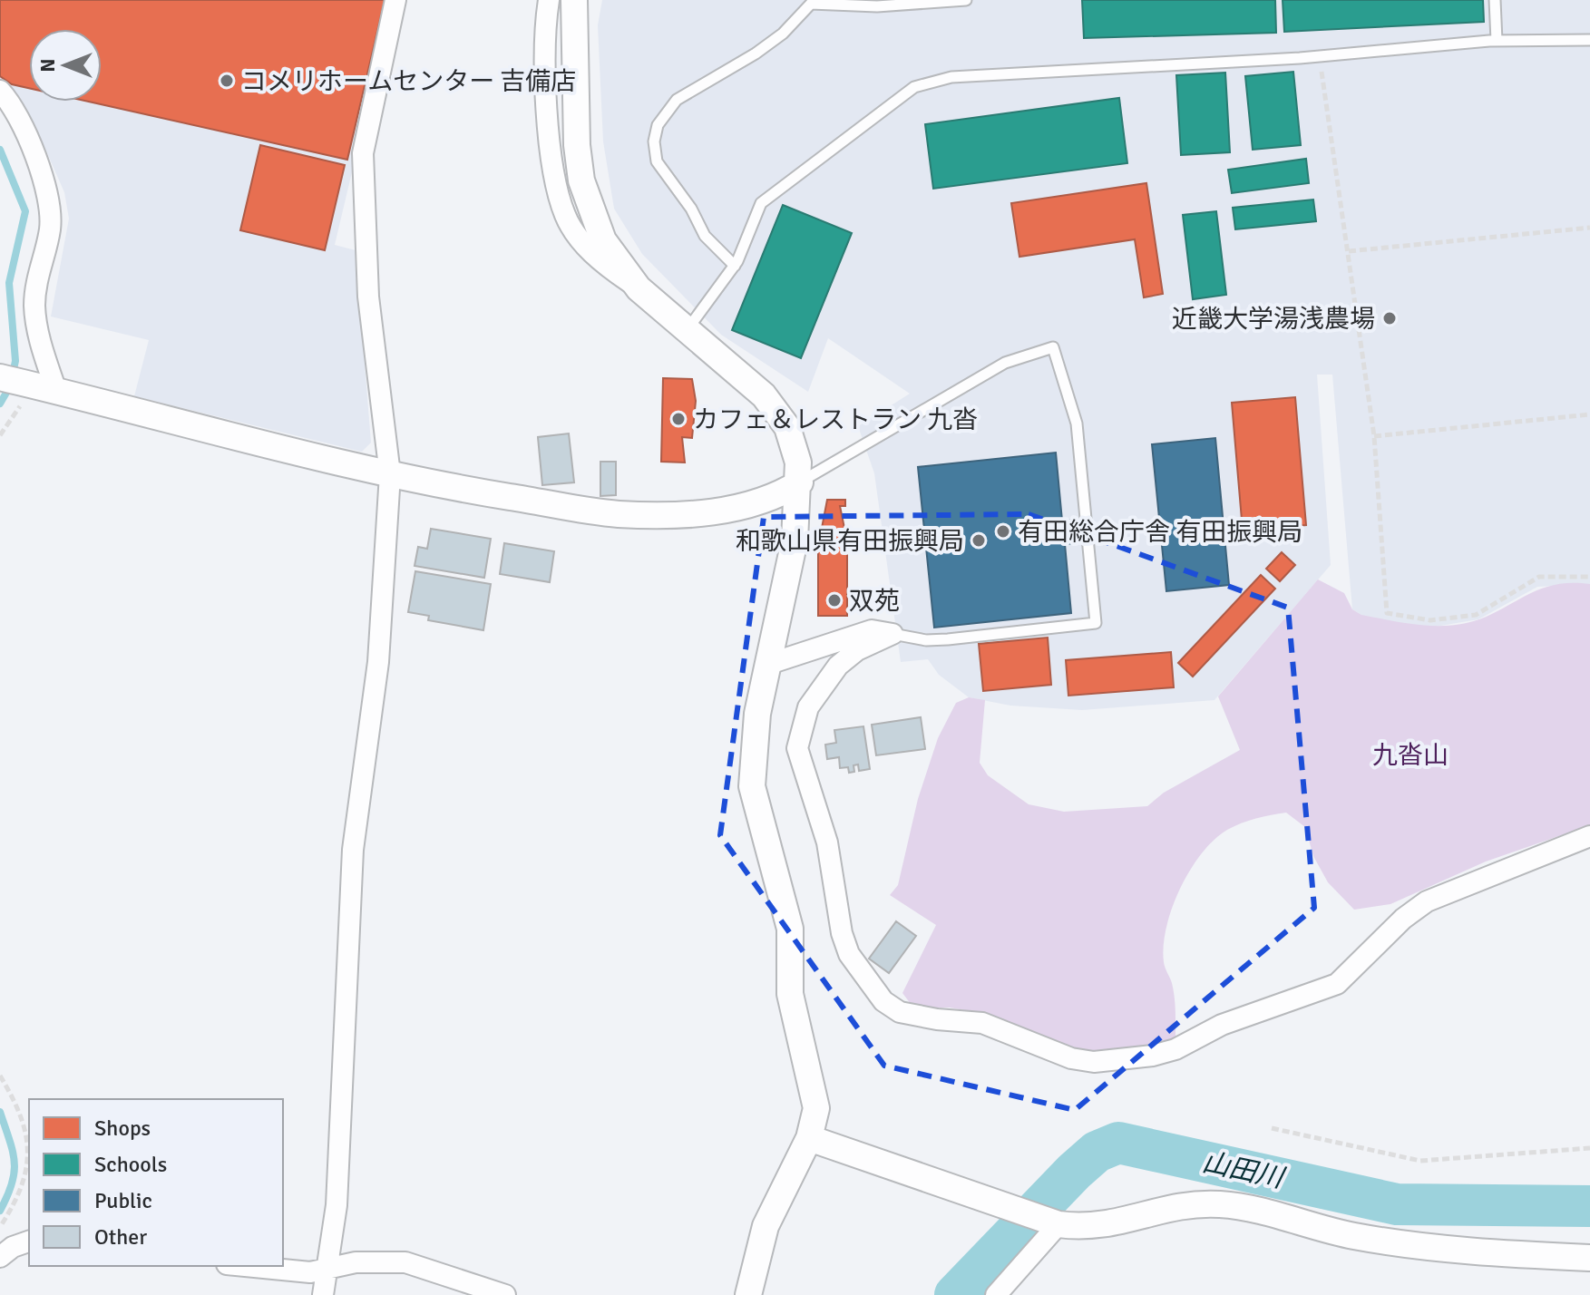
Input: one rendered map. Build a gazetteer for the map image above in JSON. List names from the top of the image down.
{
  "water": ["山田川"],
  "parks": ["九沓山"],
  "places": [
    "コメリホームセンター 吉備店",
    "近畿大学湯浅農場",
    "カフェ＆レストラン 九沓",
    "有田総合庁舎 有田振興局",
    "和歌山県有田振興局",
    "双苑"
  ],
  "legend": [
    "Shops",
    "Schools",
    "Public",
    "Other"
  ],
  "north": "left"
}
